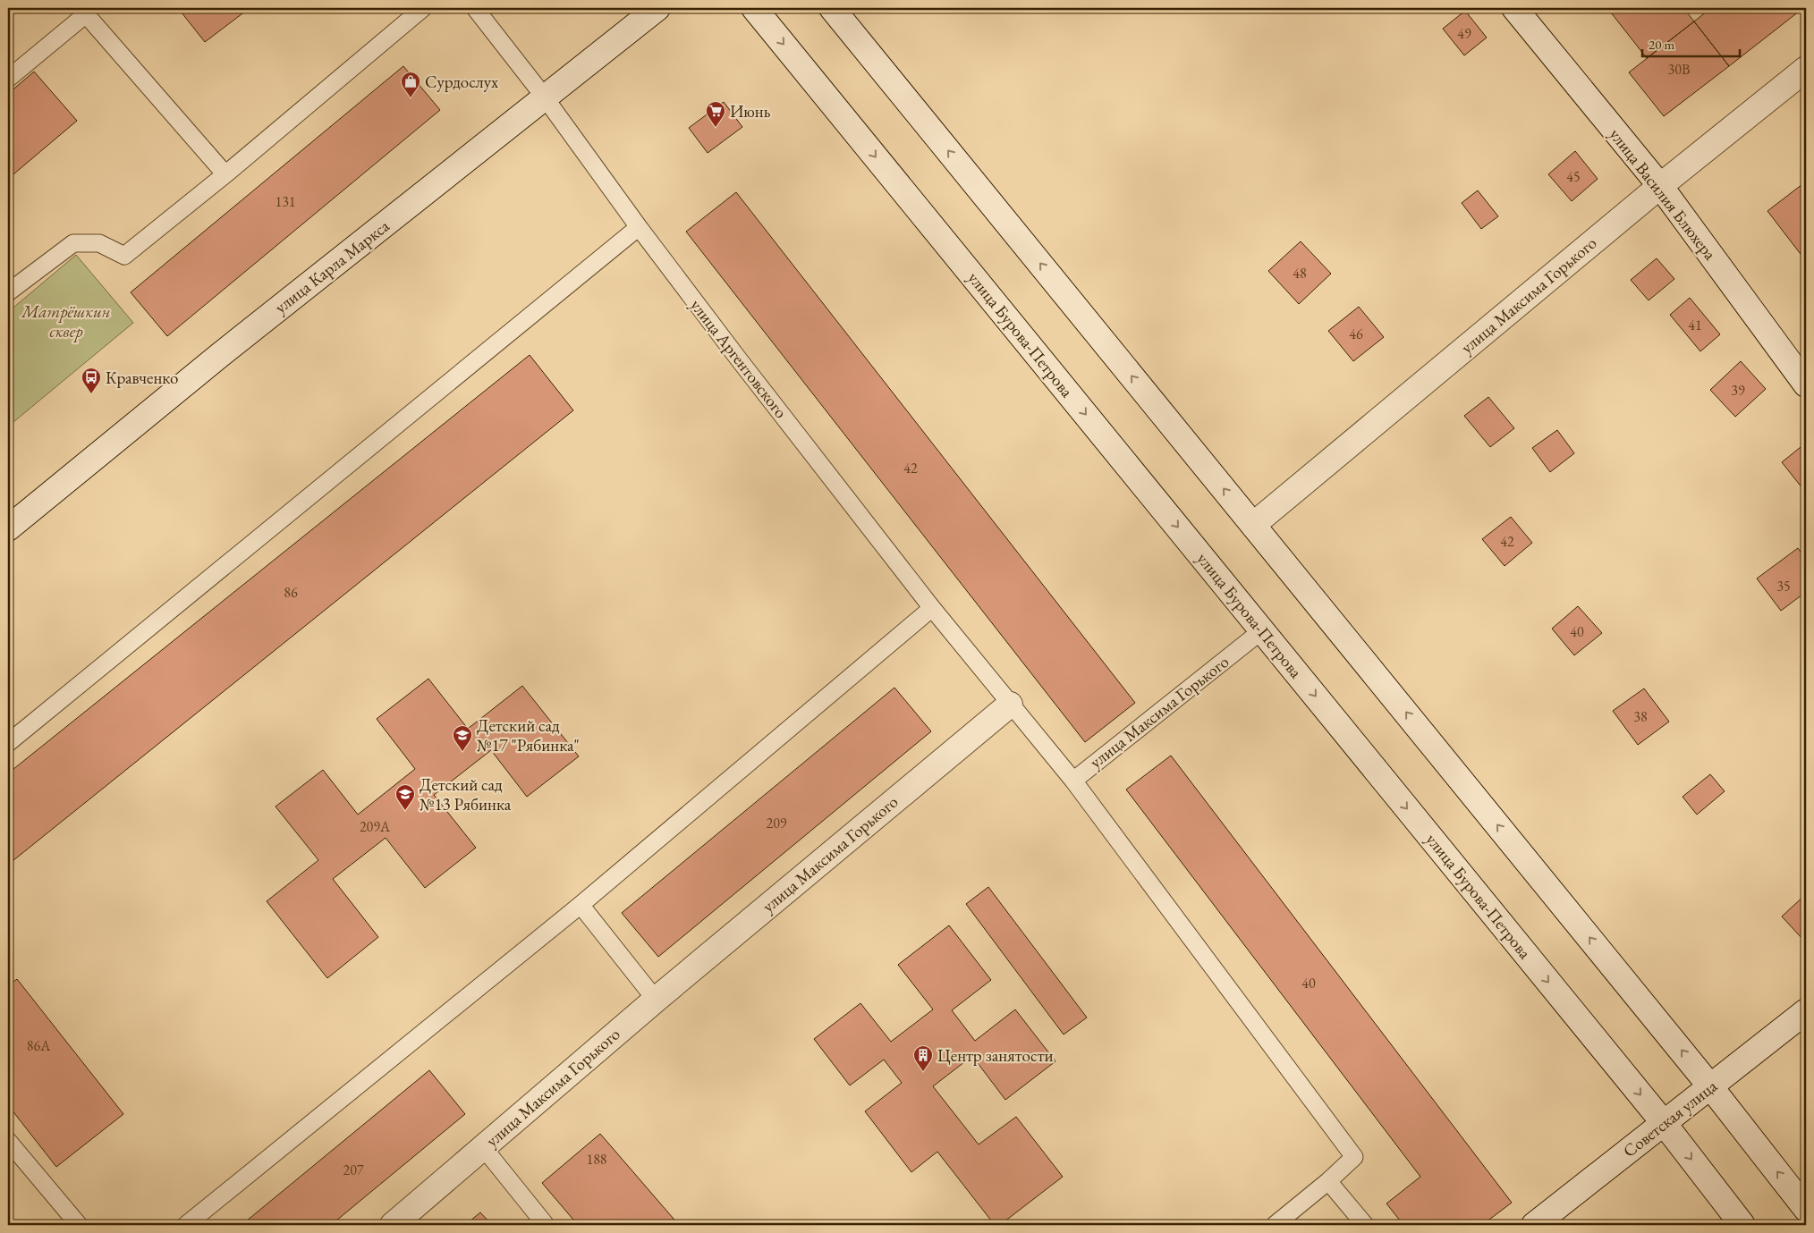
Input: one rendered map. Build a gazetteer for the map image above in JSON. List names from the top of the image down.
{
  "streets": {
    "main road": [
      "улица Василия Блюхера",
      "улица Карла Маркса",
      "улица Максима Горького",
      "улица Бурова-Петрова",
      "Советская улица"
    ],
    "lane": ["улица Аргентовского"]
  },
  "crossings": [
    ["улица Василия Блюхера", "улица Максима Горького"],
    ["улица Карла Маркса", "улица Аргентовского"],
    ["улица Максима Горького", "улица Бурова-Петрова"],
    ["улица Максима Горького", "улица Аргентовского"],
    ["улица Бурова-Петрова", "Советская улица"]
  ],
  "parks": ["Матрёшкин сквер"],
  "places": {
    "shop": ["Сурдослух"],
    "supermarket": ["Июнь"],
    "bus stop": ["Кравченко"],
    "school or university": ["Детский сад №17 \"Рябинка\"", "Детский сад №13 Рябинка"],
    "building": ["Центр занятости"]
  },
  "house_numbers": [
    "49",
    "30В",
    "45",
    "131",
    "48",
    "41",
    "46",
    "39",
    "42",
    "42",
    "35",
    "86",
    "40",
    "38",
    "209",
    "209А",
    "40",
    "86А",
    "188",
    "207"
  ],
  "scale_bar": "20 m"
}
